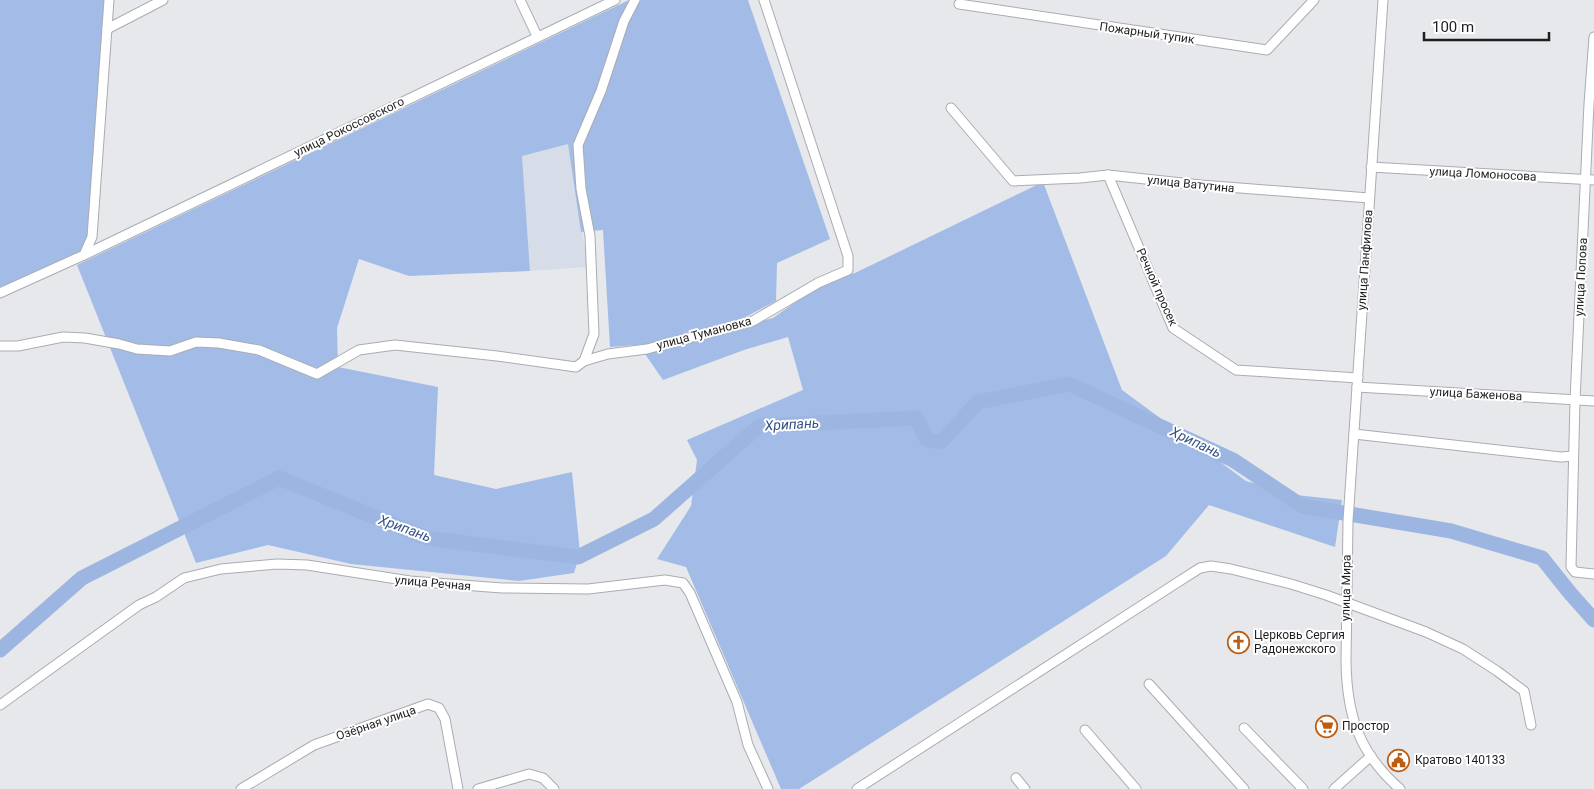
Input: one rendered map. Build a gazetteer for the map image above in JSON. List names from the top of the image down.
{
  "streets": {
    "street": [
      "Пожарный тупик",
      "улица Рокоссовского",
      "улица Ломоносова",
      "улица Ватутина",
      "улица Панфилова",
      "улица Попова",
      "Речной просек",
      "улица Тумановка",
      "улица Баженова",
      "улица Речная",
      "улица Мира",
      "Озёрная улица"
    ]
  },
  "crossings": [
    ["улица Ломоносова", "улица Панфилова"],
    ["улица Ломоносова", "улица Попова"],
    ["улица Ватутина", "улица Панфилова"],
    ["улица Ватутина", "Речной просек"],
    ["улица Панфилова", "Речной просек"],
    ["улица Панфилова", "улица Баженова"],
    ["улица Панфилова", "улица Мира"],
    ["улица Попова", "улица Баженова"],
    ["Речной просек", "улица Баженова"]
  ],
  "water": ["Хрипань"],
  "places": {
    "church": ["Церковь Сергия Радонежского"],
    "supermarket": ["Простор"],
    "public building": ["Кратово 140133"]
  },
  "scale_bar": "100 m"
}
